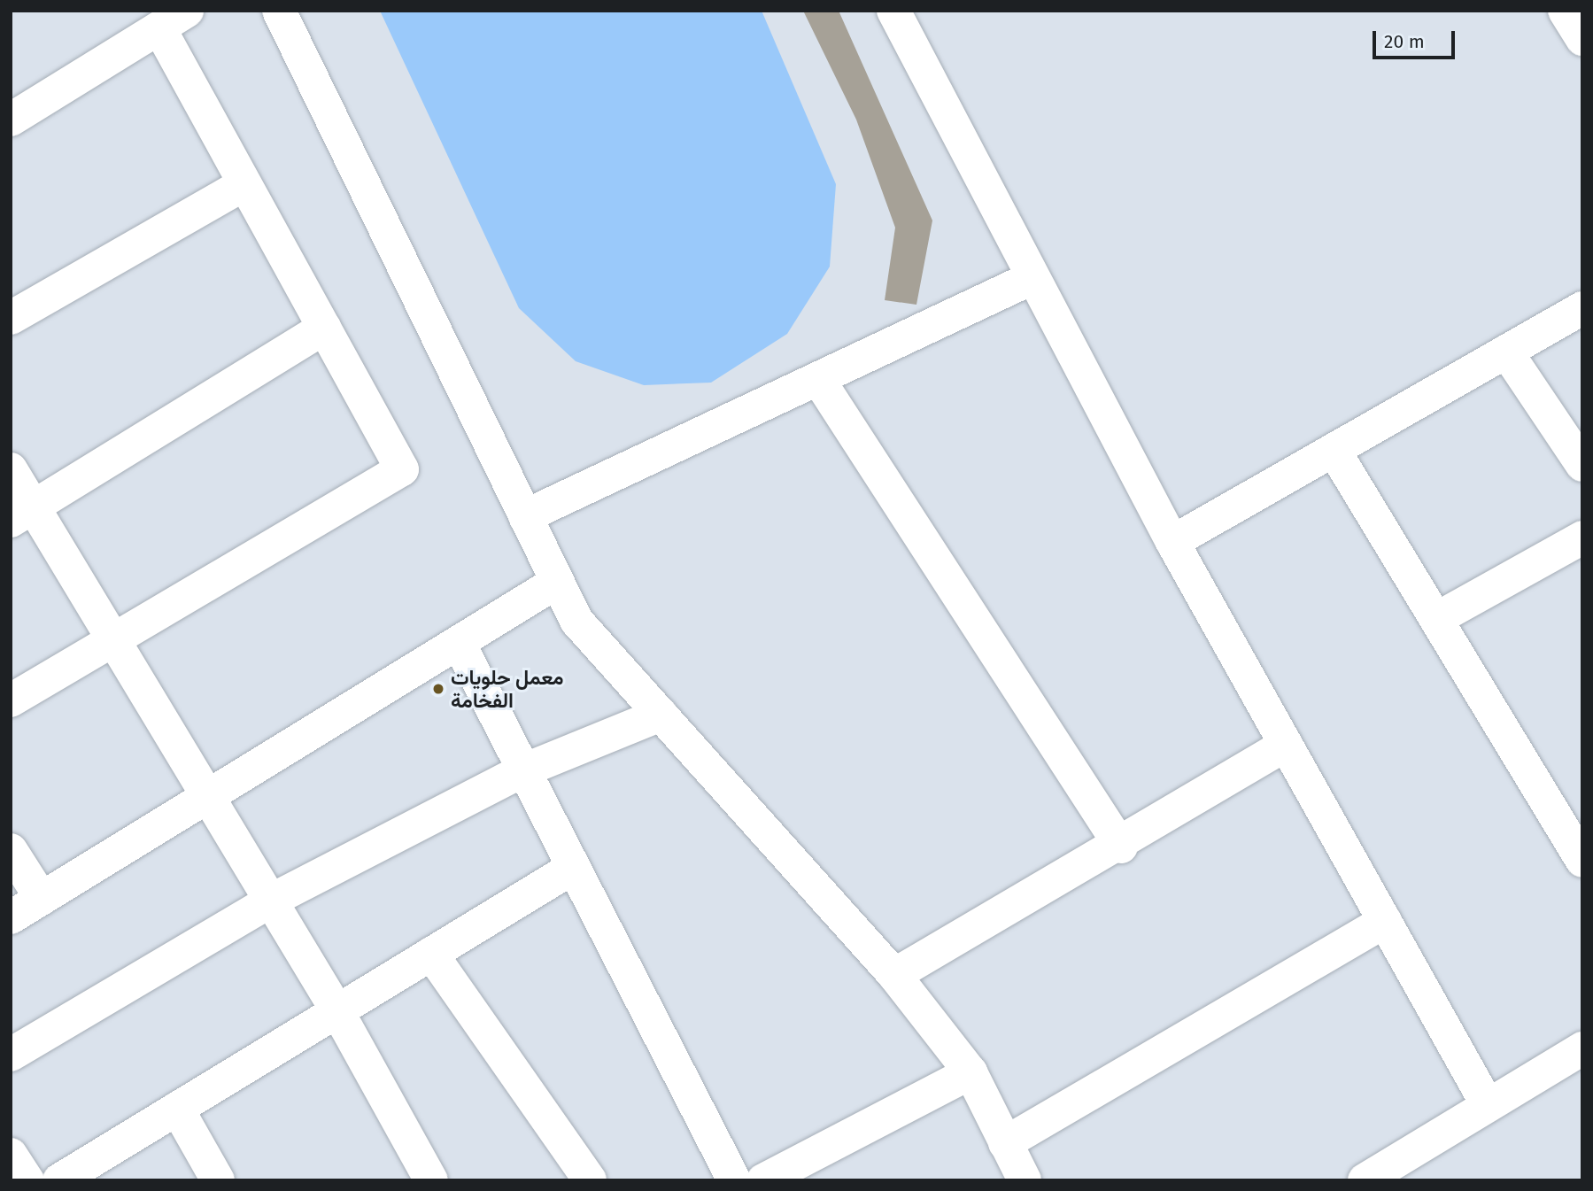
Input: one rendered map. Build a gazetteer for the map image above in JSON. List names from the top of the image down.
{
  "places": ["معمل حلويات الفخامة"],
  "scale_bar": "20 m"
}
